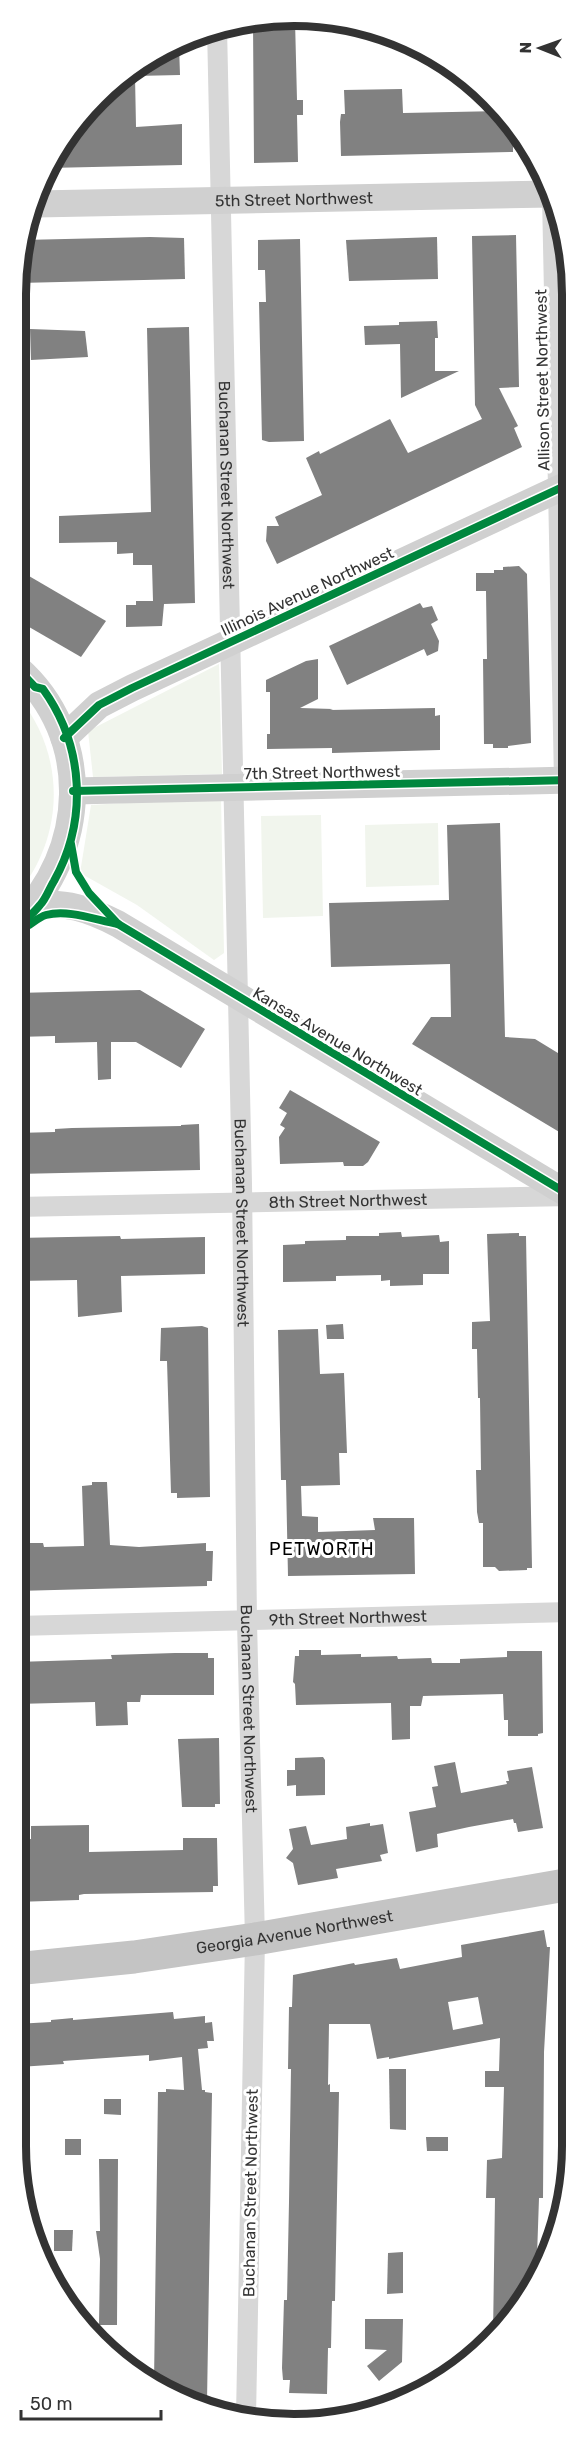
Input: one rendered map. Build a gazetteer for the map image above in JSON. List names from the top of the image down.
{
  "streets": {
    "highway": ["Georgia Avenue Northwest"],
    "street": [
      "5th Street Northwest",
      "Allison Street Northwest",
      "Buchanan Street Northwest",
      "Illinois Avenue Northwest",
      "7th Street Northwest",
      "Kansas Avenue Northwest",
      "8th Street Northwest",
      "9th Street Northwest"
    ]
  },
  "crossings": [
    ["5th Street Northwest", "Buchanan Street Northwest"],
    ["Buchanan Street Northwest", "Illinois Avenue Northwest"],
    ["Buchanan Street Northwest", "7th Street Northwest"],
    ["Buchanan Street Northwest", "Kansas Avenue Northwest"],
    ["Buchanan Street Northwest", "8th Street Northwest"],
    ["Buchanan Street Northwest", "9th Street Northwest"],
    ["Buchanan Street Northwest", "Georgia Avenue Northwest"]
  ],
  "districts": ["PETWORTH"],
  "scale_bar": "50 m",
  "north": "left"
}
